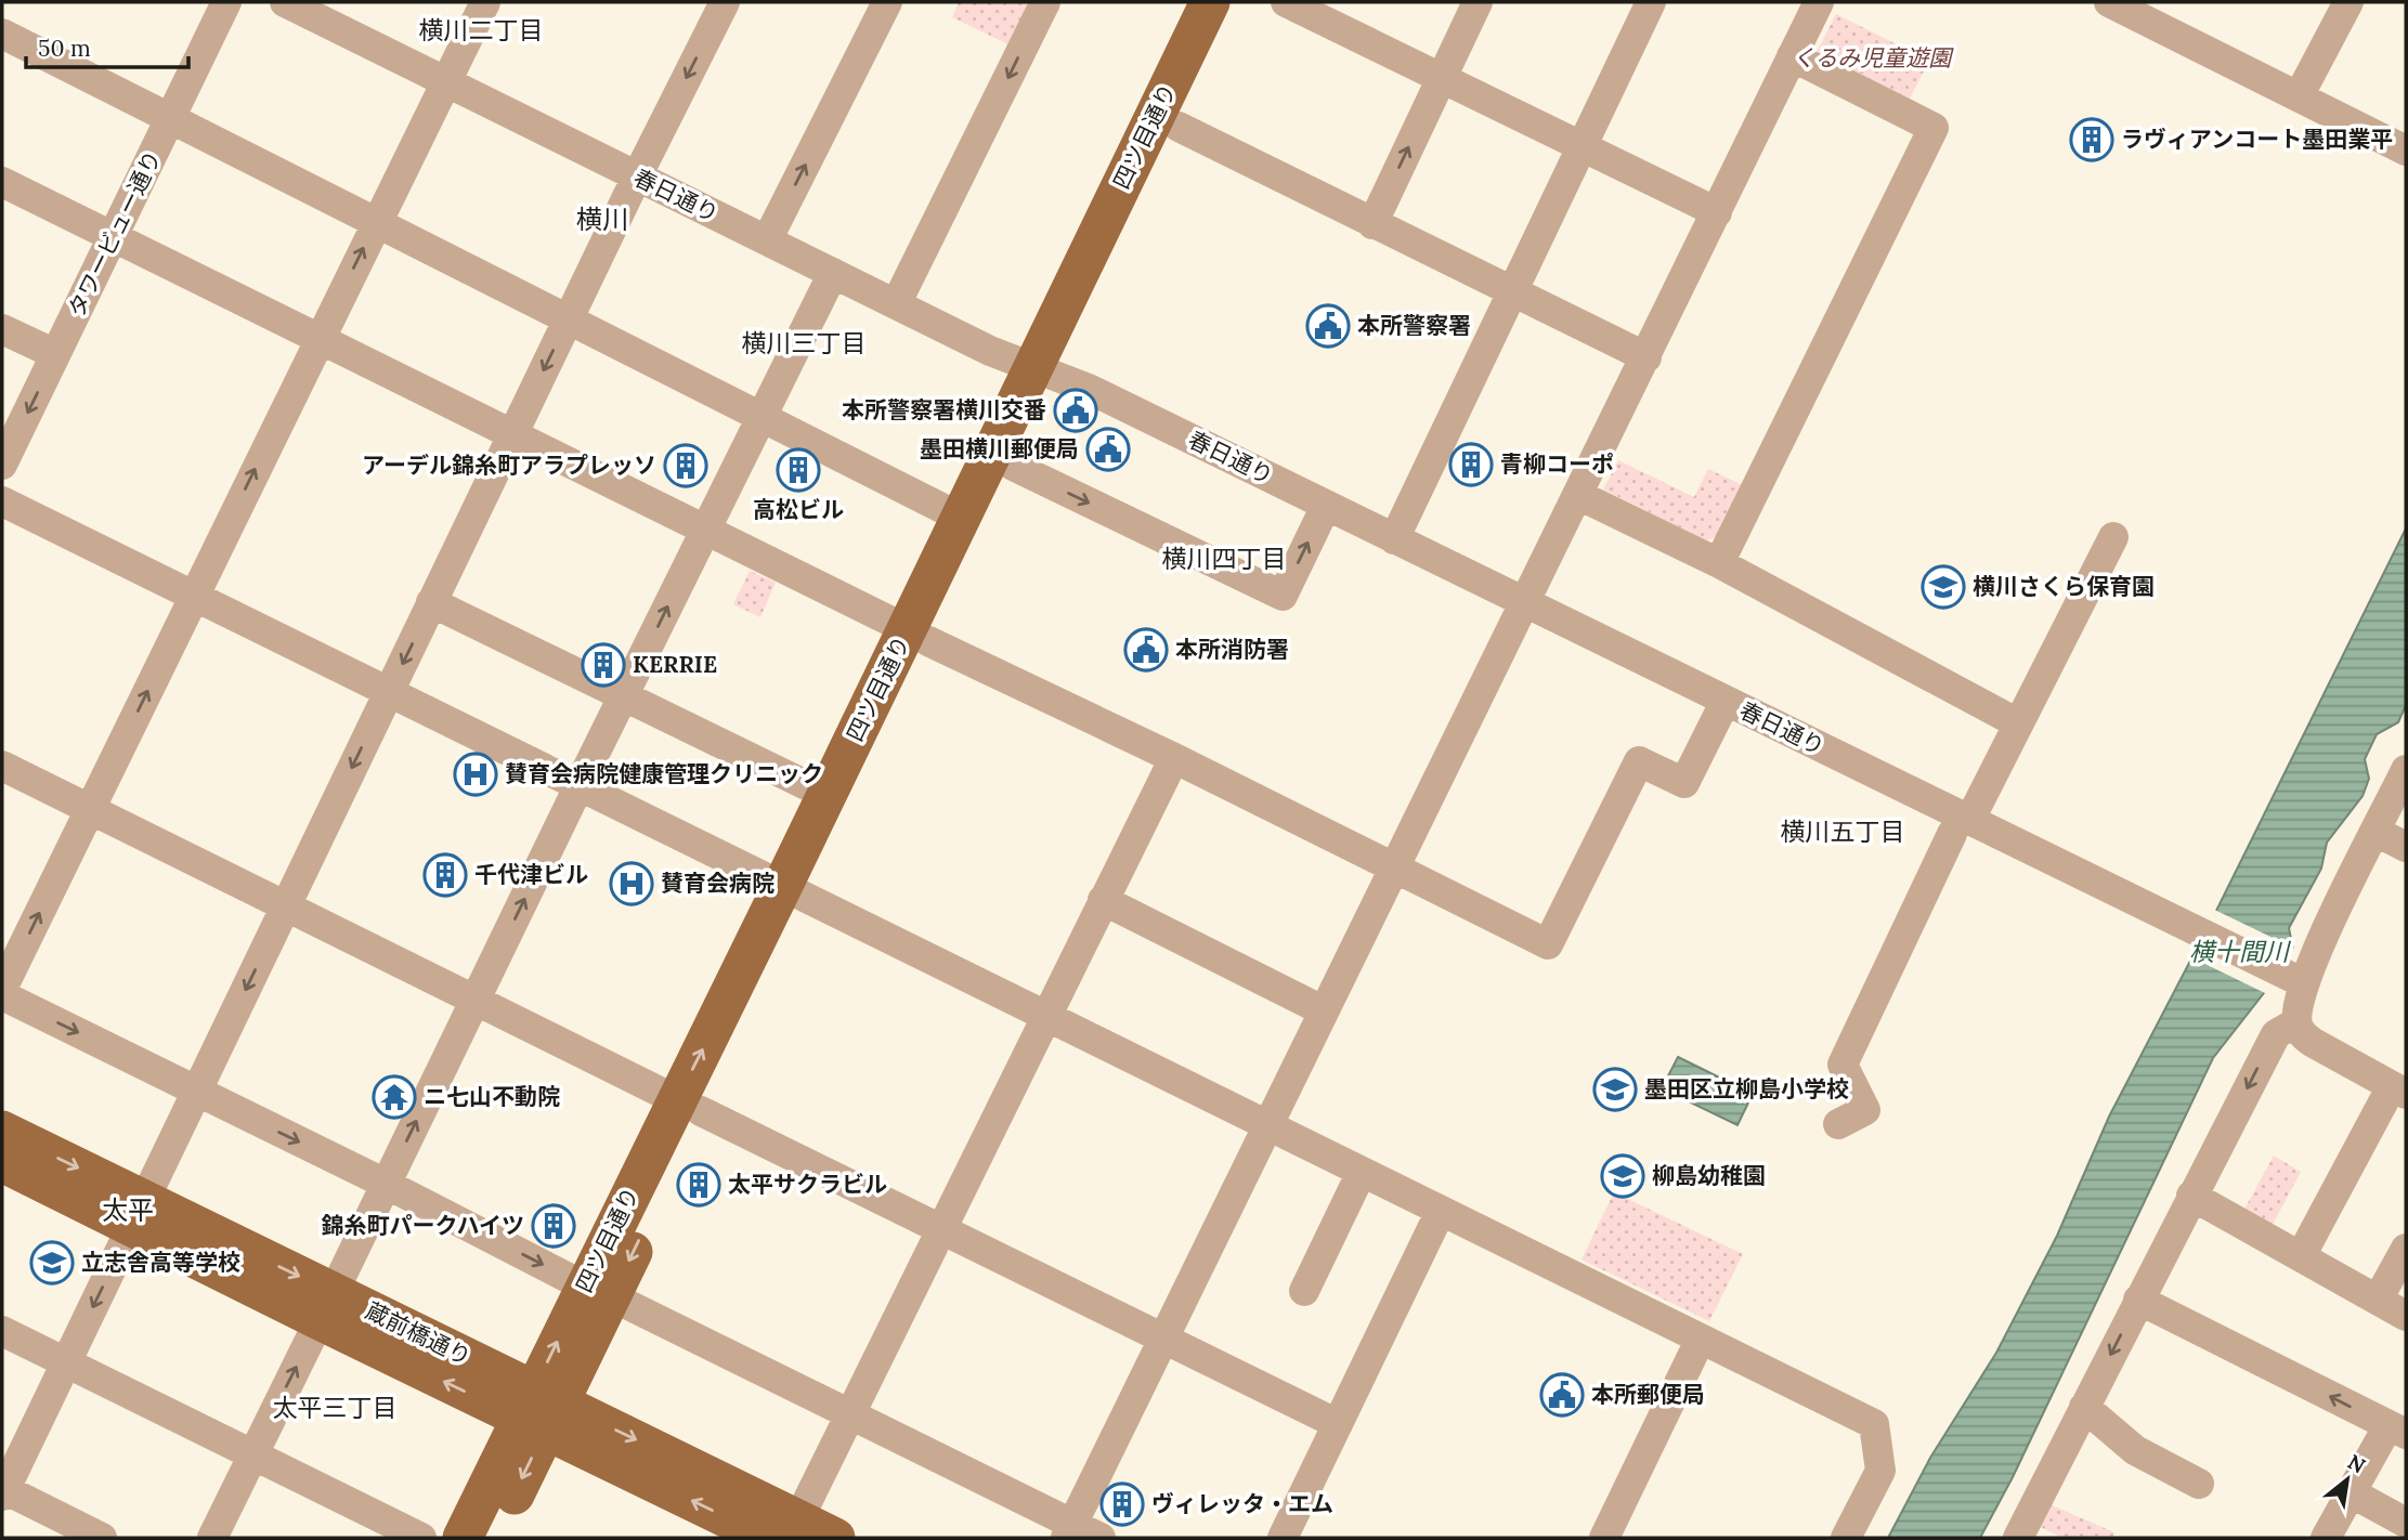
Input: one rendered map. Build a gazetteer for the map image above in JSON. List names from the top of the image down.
{
  "streets": {
    "main road": ["四ツ目通り", "蔵前橋通り"],
    "street": ["春日通り", "タワービュー通り"]
  },
  "crossings": [
    ["四ツ目通り", "春日通り"],
    ["四ツ目通り", "蔵前橋通り"]
  ],
  "districts": [
    "横川二丁目",
    "横川",
    "横川三丁目",
    "横川四丁目",
    "横川五丁目",
    "太平",
    "太平三丁目"
  ],
  "water": ["横十間川"],
  "parks": ["くるみ児童遊園"],
  "places": {
    "building": [
      "ラヴィアンコート墨田業平",
      "青柳コーポ",
      "アーデル錦糸町アラプレッソ",
      "高松ビル",
      "KERRIE",
      "千代津ビル",
      "太平サクラビル",
      "錦糸町パークハイツ",
      "ヴィレッタ・エム"
    ],
    "public building": [
      "本所警察署",
      "本所警察署横川交番",
      "墨田横川郵便局",
      "本所消防署",
      "本所郵便局"
    ],
    "school or university": [
      "横川さくら保育園",
      "墨田区立柳島小学校",
      "柳島幼稚園",
      "立志舎高等学校"
    ],
    "hospital": ["賛育会病院健康管理クリニック", "賛育会病院"],
    "temple": ["ニ七山不動院"]
  },
  "scale_bar": "50 m",
  "north": "top right"
}
